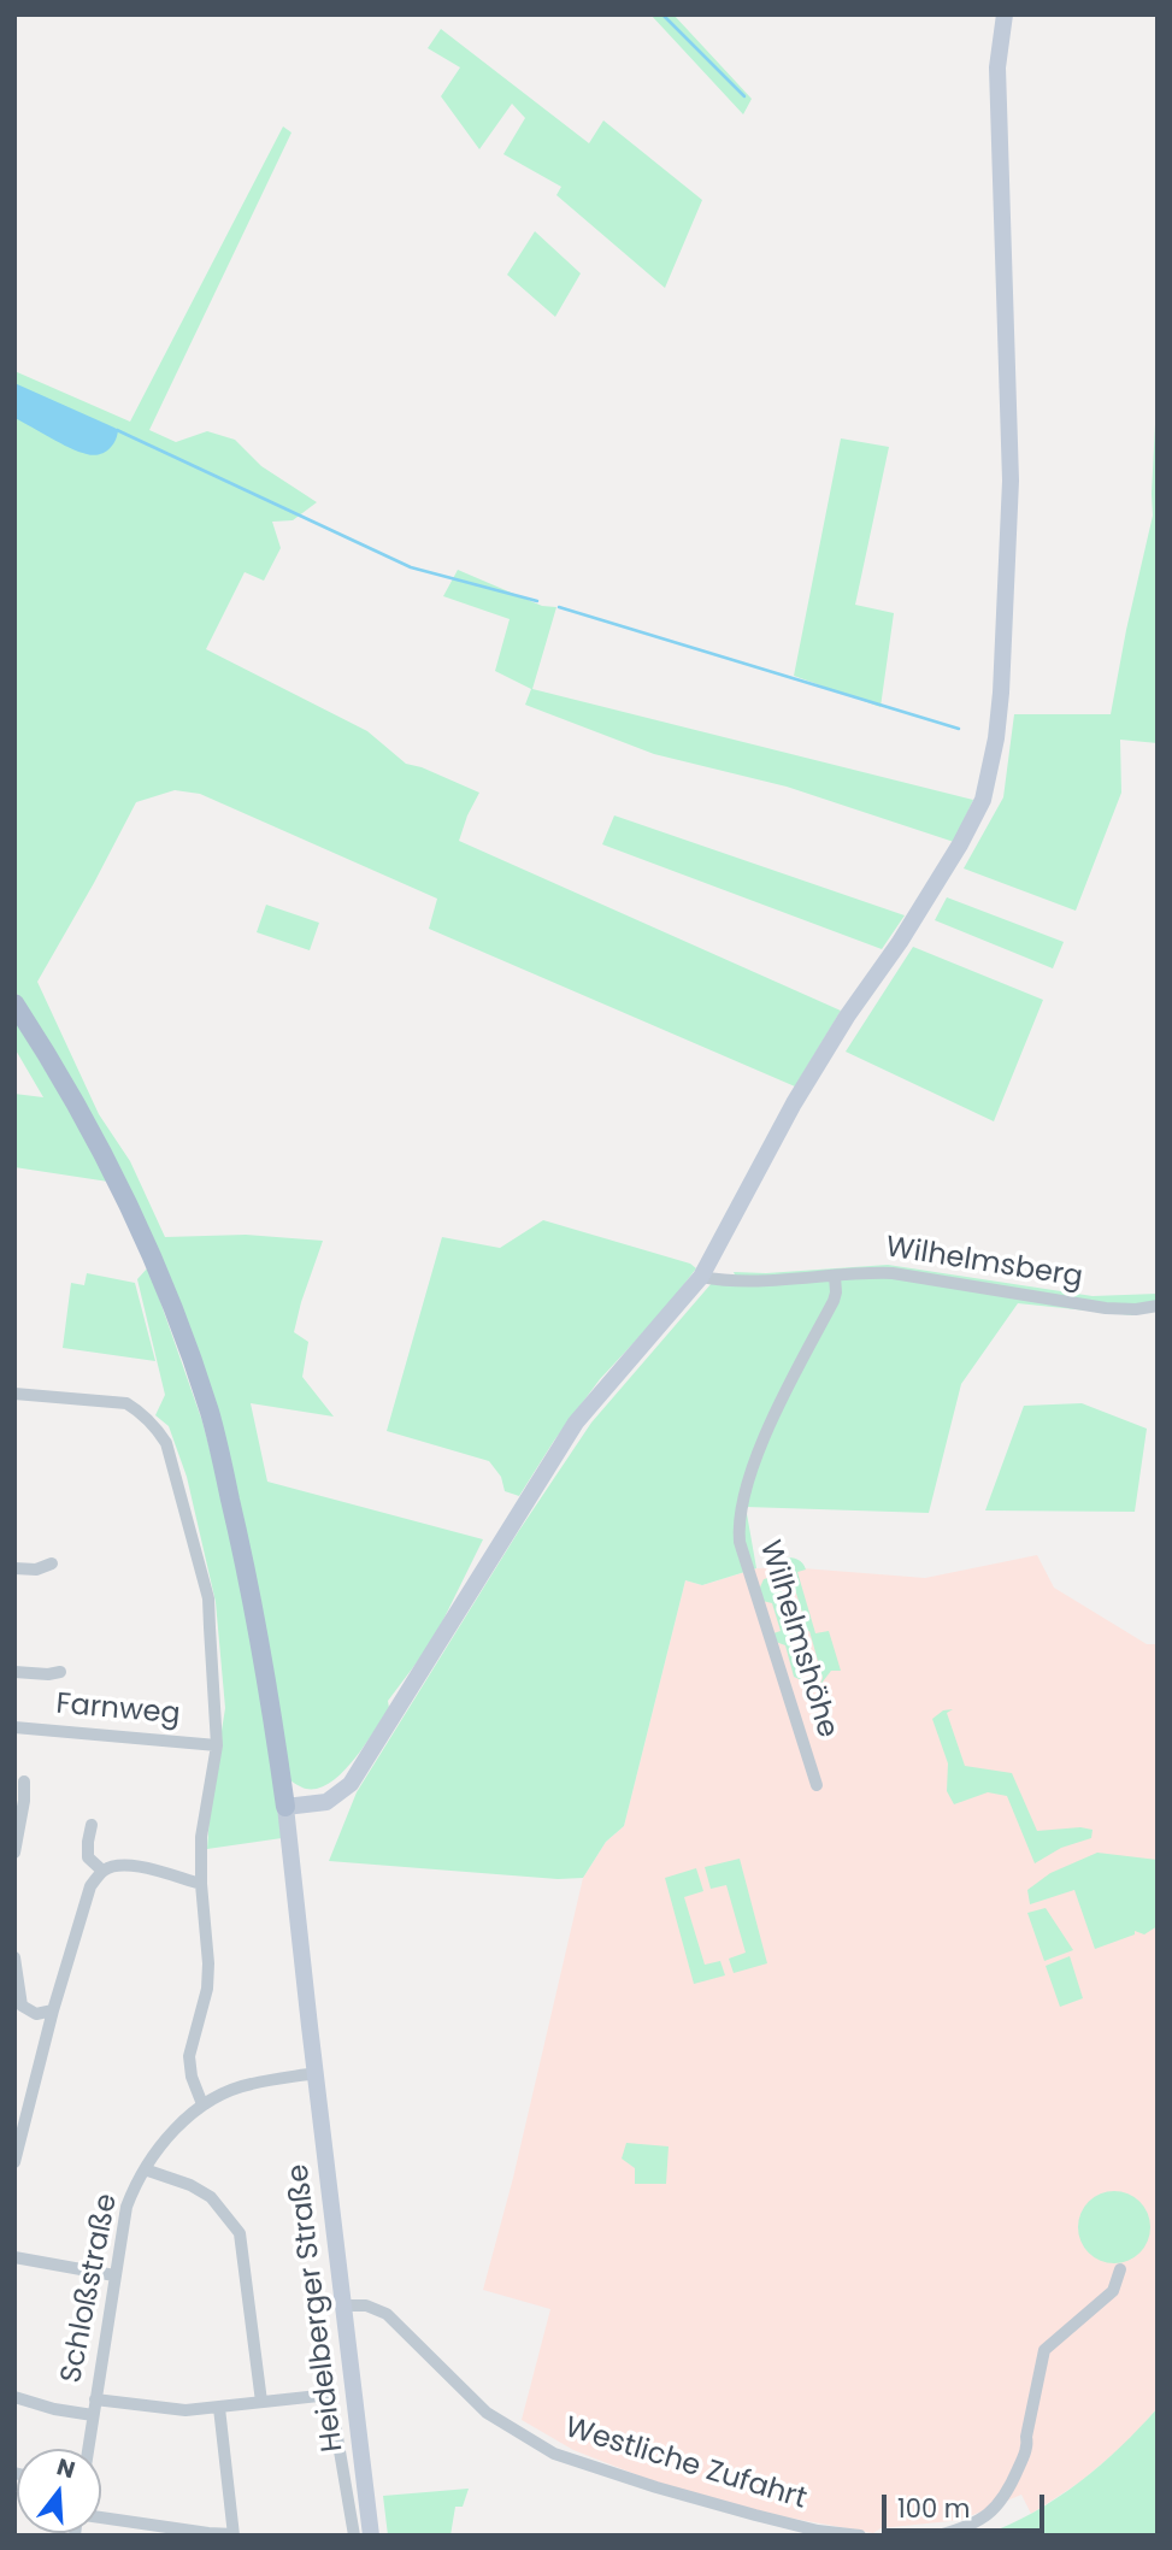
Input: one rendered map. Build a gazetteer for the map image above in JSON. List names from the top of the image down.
{
  "streets": {
    "main road": ["Heidelberger Straße"],
    "street": [
      "Wilhelmsberg",
      "Wilhelmshöhe",
      "Farnweg",
      "Schloßstraße",
      "Westliche Zufahrt"
    ]
  },
  "crossings": [
    ["Wilhelmsberg", "Wilhelmshöhe"],
    ["Schloßstraße", "Heidelberger Straße"],
    ["Heidelberger Straße", "Westliche Zufahrt"]
  ],
  "scale_bar": "100 m",
  "north": "top"
}
